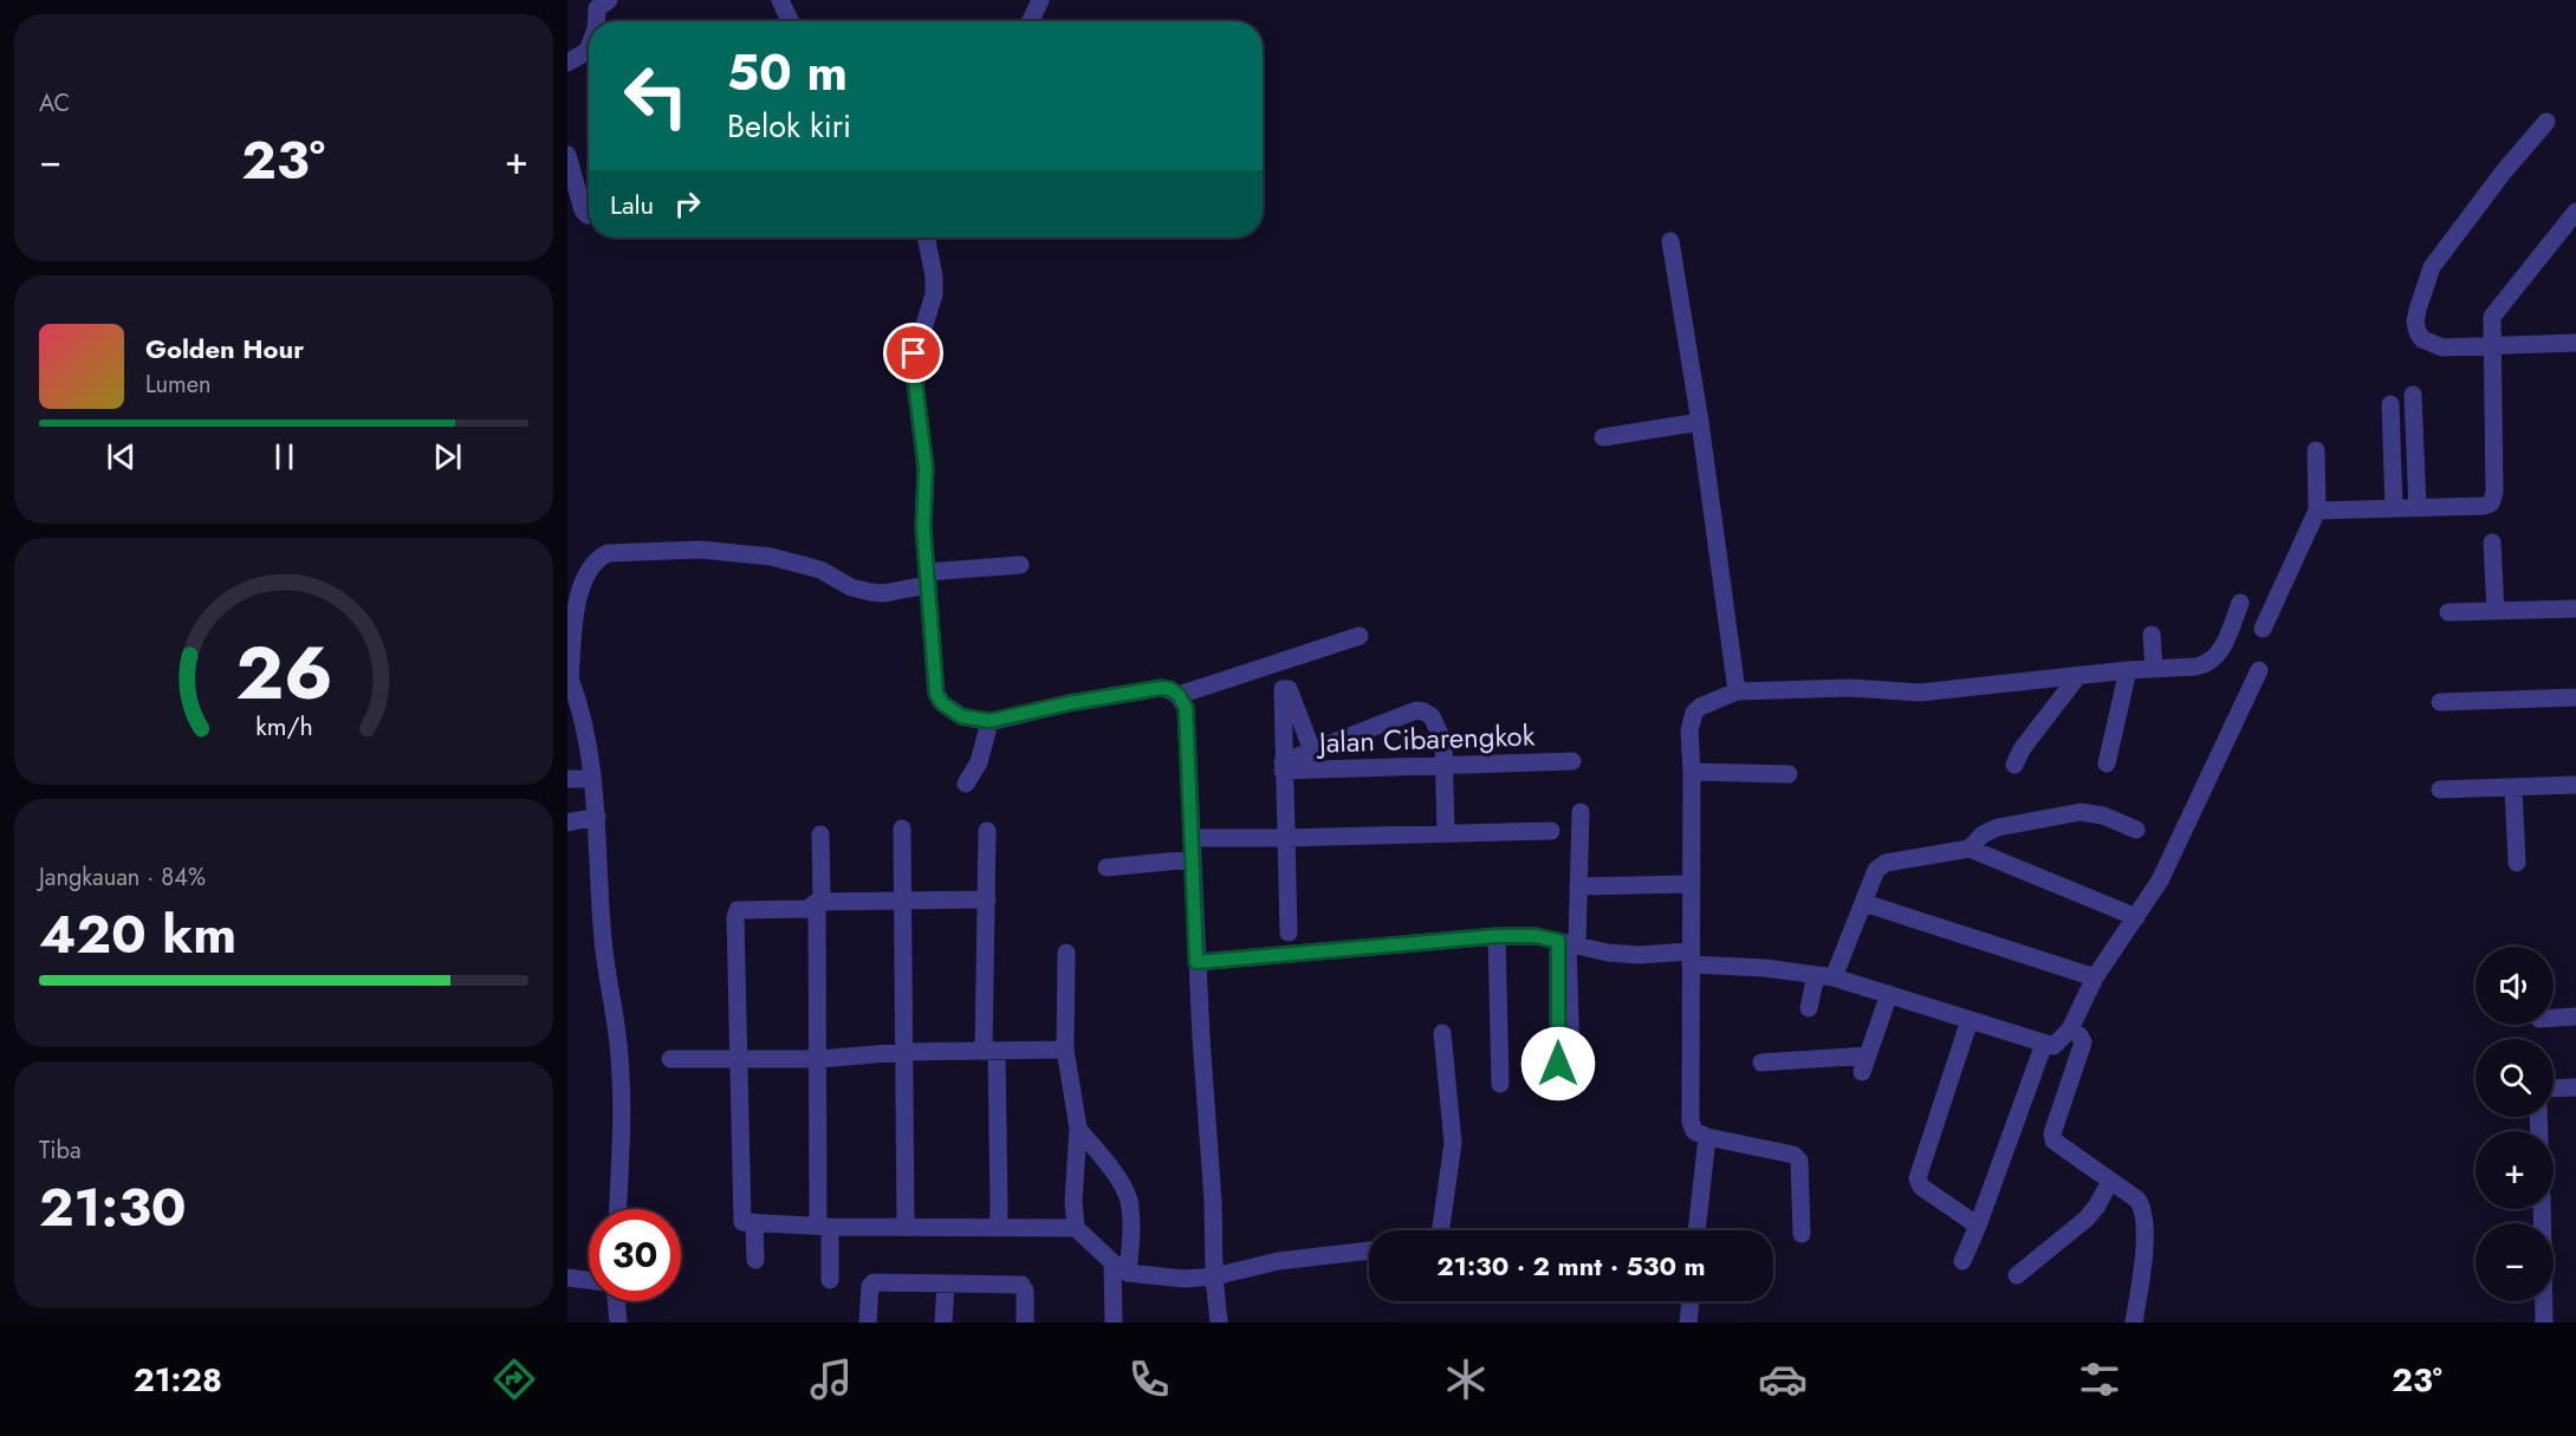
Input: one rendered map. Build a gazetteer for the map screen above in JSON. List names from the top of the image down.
{
  "streets": {
    "street": ["Jalan Cibarengkok"]
  },
  "page": {
    "tile": [
      "AC",
      ["Jangkauan · 84%", "420 km"],
      ["Tiba", "21:30"]
    ],
    "turn": ["50 m", "Belok kiri"],
    "heat": ["−", "23°", "+"],
    "then": "Lalu",
    "song": ["Golden Hour", "Lumen"],
    "map_buttons": ["+", "−"],
    "limit": "30",
    "trip": "21:30 · 2 mnt · 530 m",
    "tabs": ["21:28", "23°"],
    "gauge": ["26", "km/h"]
  }
}
